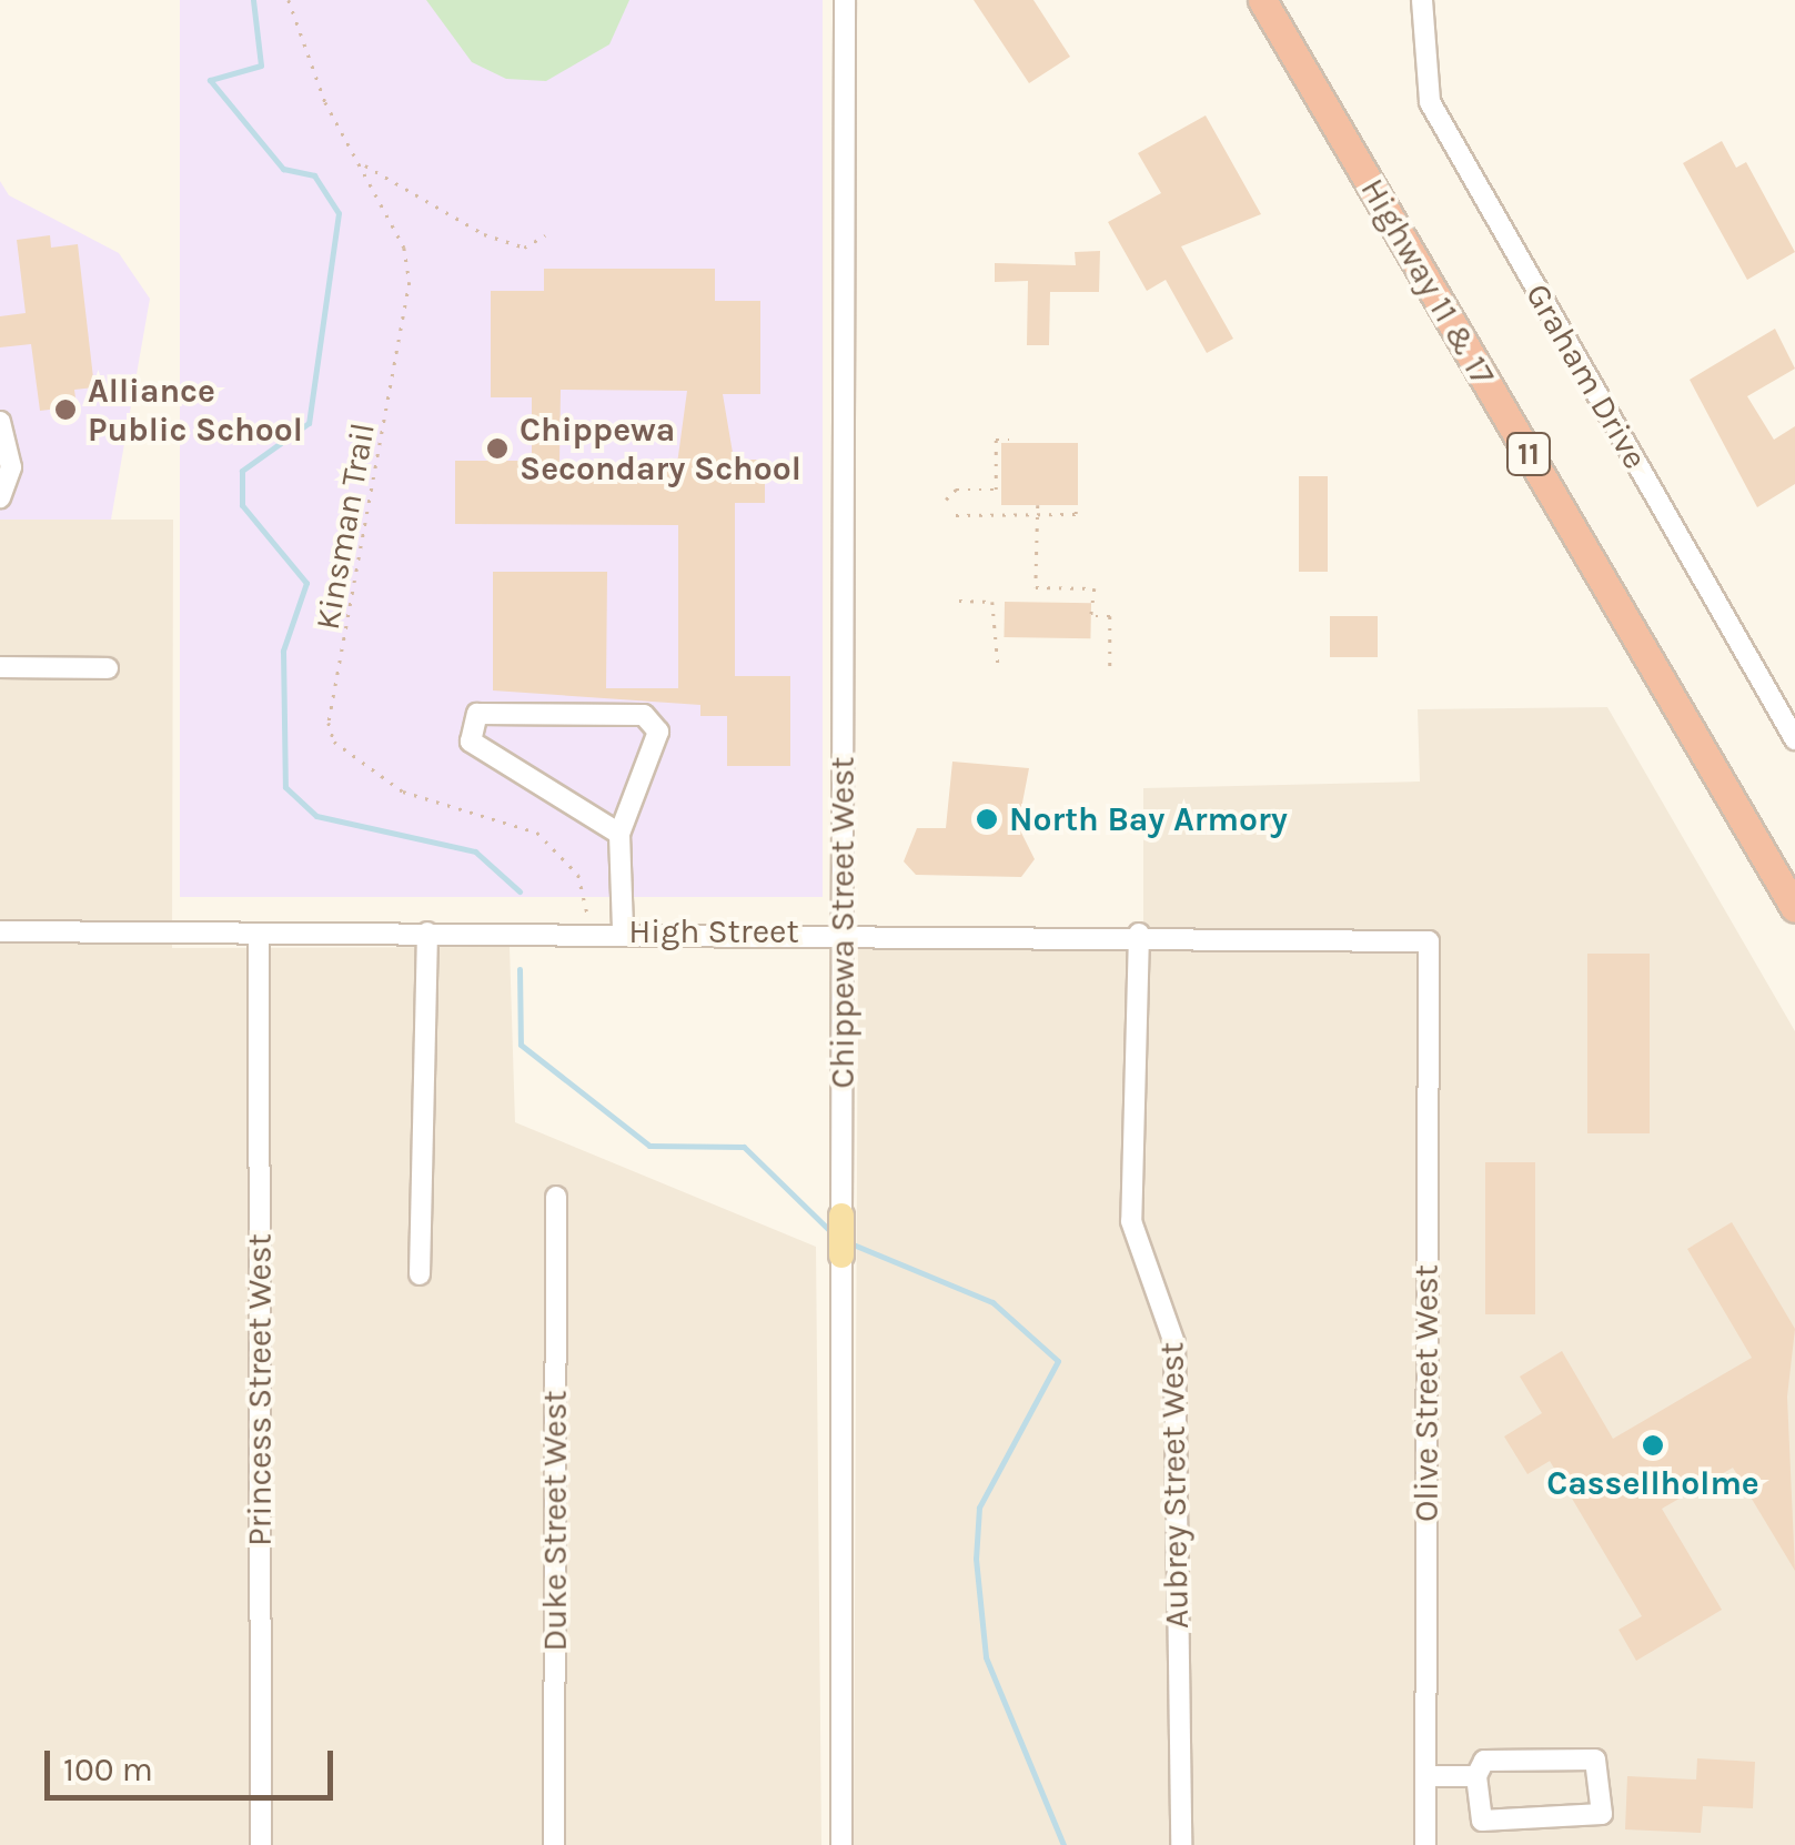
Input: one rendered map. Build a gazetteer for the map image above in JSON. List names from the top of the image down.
{
  "streets": {
    "highway": ["Highway 11 & 17", "11"],
    "main road": ["Chippewa Street West"],
    "street": [
      "Graham Drive",
      "High Street",
      "Princess Street West",
      "Olive Street West",
      "Aubrey Street West",
      "Duke Street West"
    ],
    "path": ["Kinsman Trail"]
  },
  "crossings": [
    ["Kinsman Trail", "High Street"],
    ["Chippewa Street West", "High Street"],
    ["High Street", "Princess Street West"],
    ["High Street", "Olive Street West"],
    ["High Street", "Aubrey Street West"]
  ],
  "places": [
    "Alliance Public School",
    "Chippewa Secondary School",
    "North Bay Armory",
    "Cassellholme"
  ],
  "scale_bar": "100 m"
}
